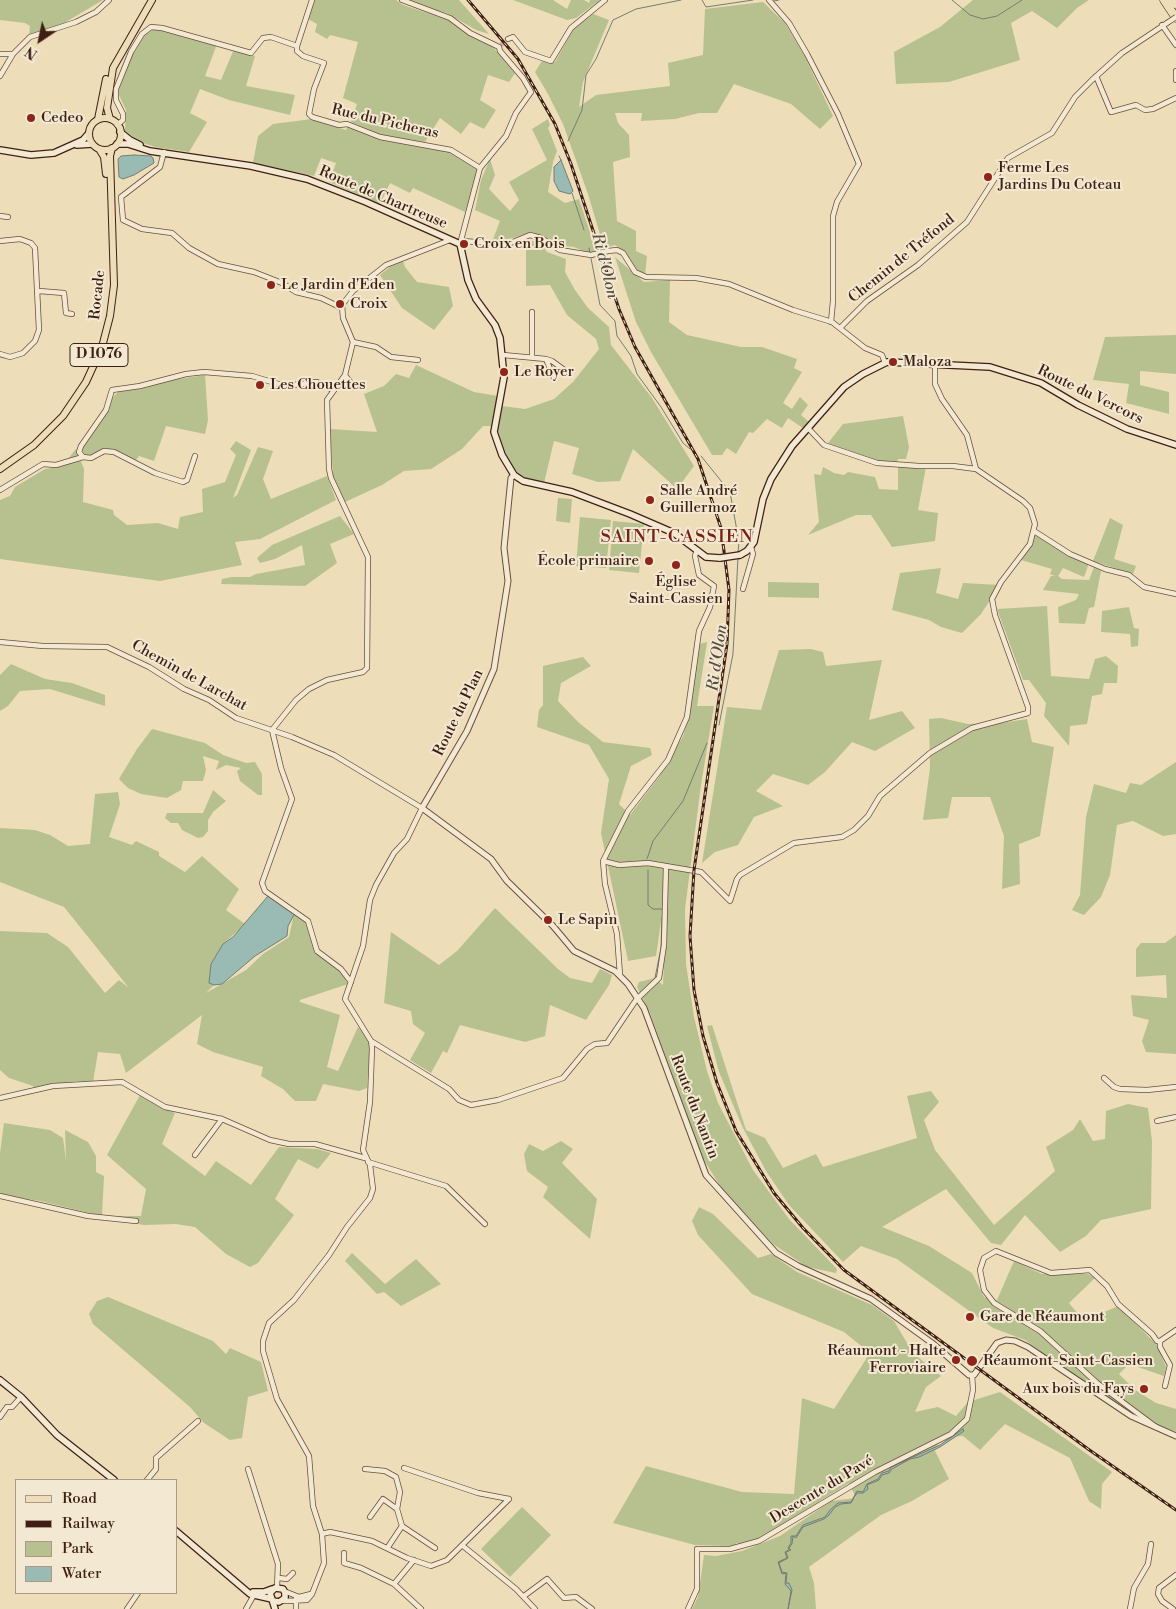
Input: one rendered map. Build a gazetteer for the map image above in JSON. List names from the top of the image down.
{
  "streets": {
    "main road": [
      "Route de Chartreuse",
      "Rocade",
      "D 1076",
      "Route du Vercors"
    ],
    "street": [
      "Rue du Picheras",
      "Chemin de Tréfond",
      "Chemin de Larchat",
      "Route du Plan",
      "Route du Nantin",
      "Descente du Pavé"
    ]
  },
  "crossings": [
    ["Rue du Picheras", "Route de Chartreuse"],
    ["Rue du Picheras", "Rocade"],
    ["Route de Chartreuse", "Rocade"],
    ["Route de Chartreuse", "Route du Plan"],
    ["Chemin de Larchat", "Route du Plan"],
    ["Chemin de Larchat", "Route du Nantin"],
    ["Route du Plan", "Route du Nantin"],
    ["Route du Nantin", "Descente du Pavé"]
  ],
  "districts": ["SAINT-CASSIEN"],
  "water": ["Ri d'Olon"],
  "places": [
    "Cedeo",
    "Ferme Les Jardins Du Coteau",
    "Croix en Bois",
    "Le Jardin d'Eden",
    "Croix",
    "Maloza",
    "Le Royer",
    "Les Chouettes",
    "Salle André Guillermoz",
    "École primaire",
    "Église Saint-Cassien",
    "Le Sapin",
    "Gare de Réaumont",
    "Réaumont - Halte Ferroviaire",
    "Réaumont-Saint-Cassien",
    "Aux bois du Fays"
  ],
  "legend": [
    "Road",
    "Railway",
    "Park",
    "Water"
  ],
  "north": "bottom left"
}
